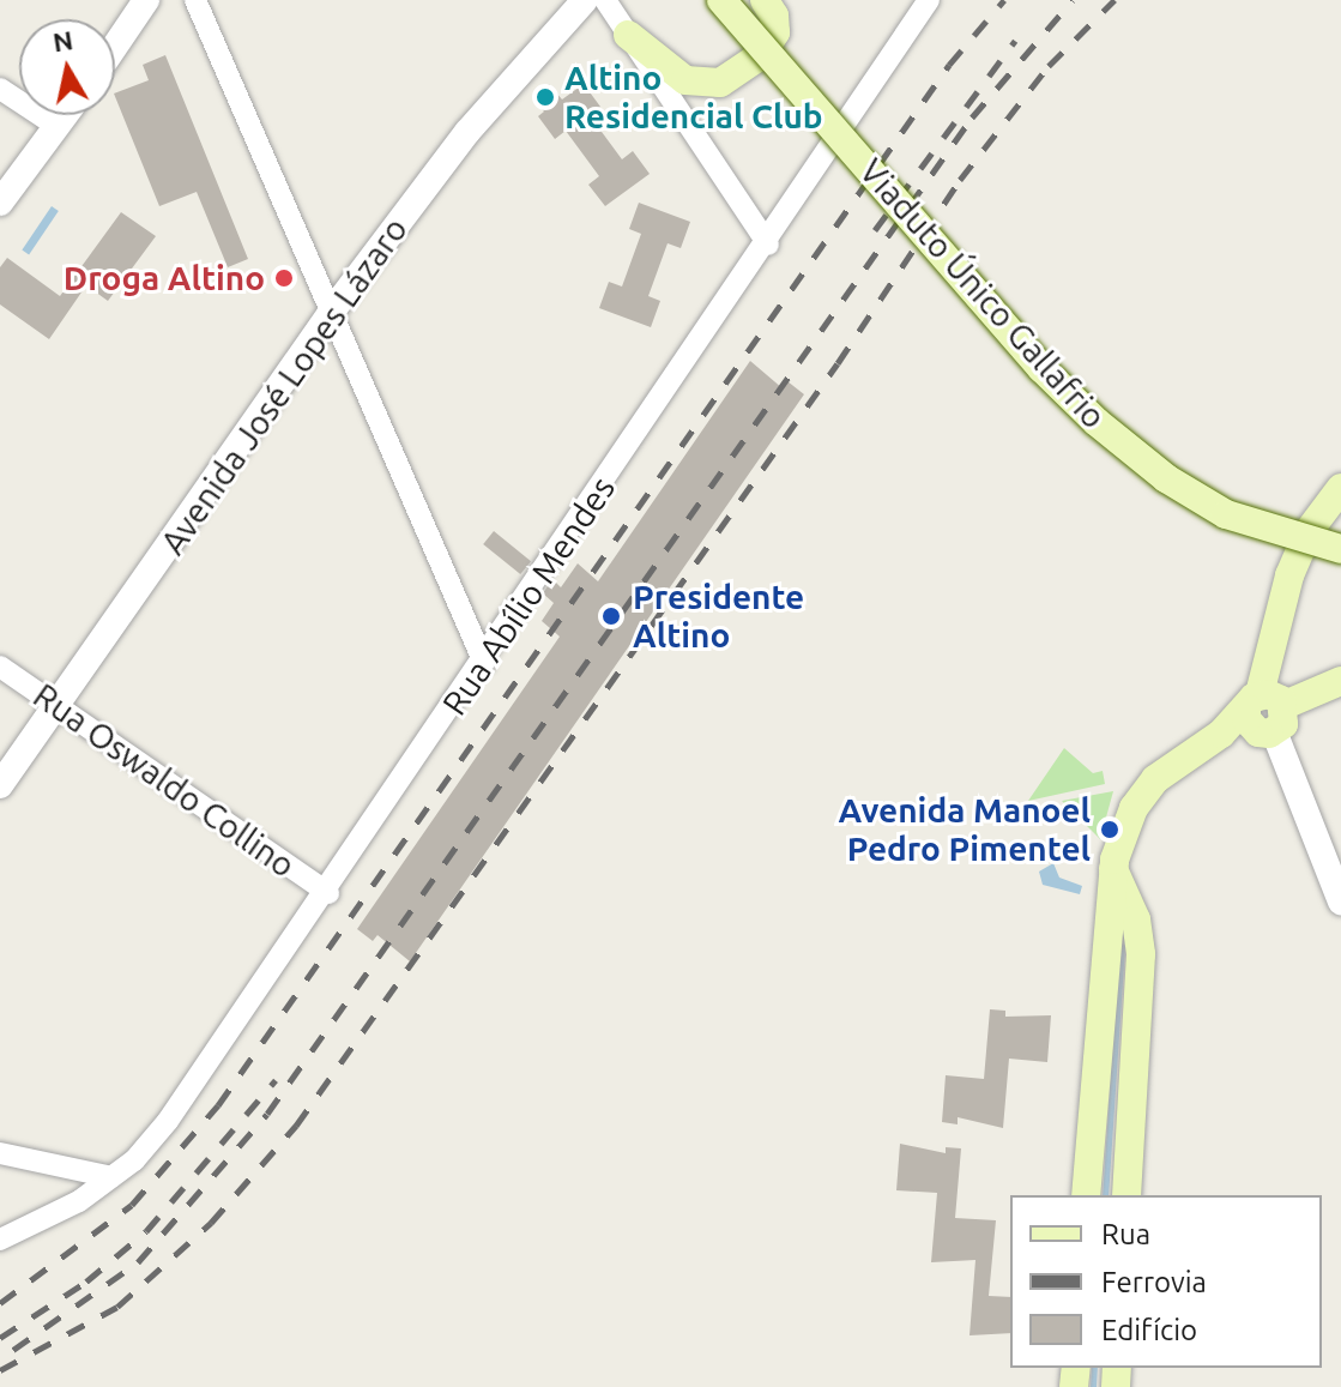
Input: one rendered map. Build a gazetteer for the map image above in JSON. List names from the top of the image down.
{
  "streets": {
    "main road": ["Viaduto Único Gallafrio"],
    "street": ["Avenida José Lopes Lázaro", "Rua Abílio Mendes", "Rua Oswaldo Collino"]
  },
  "crossings": [
    ["Avenida José Lopes Lázaro", "Rua Oswaldo Collino"],
    ["Rua Abílio Mendes", "Rua Oswaldo Collino"]
  ],
  "places": [
    "Altino Residencial Club",
    "Droga Altino",
    "Presidente Altino",
    "Avenida Manoel Pedro Pimentel"
  ],
  "legend": ["Rua", "Ferrovia", "Edifício"],
  "north": "top"
}
